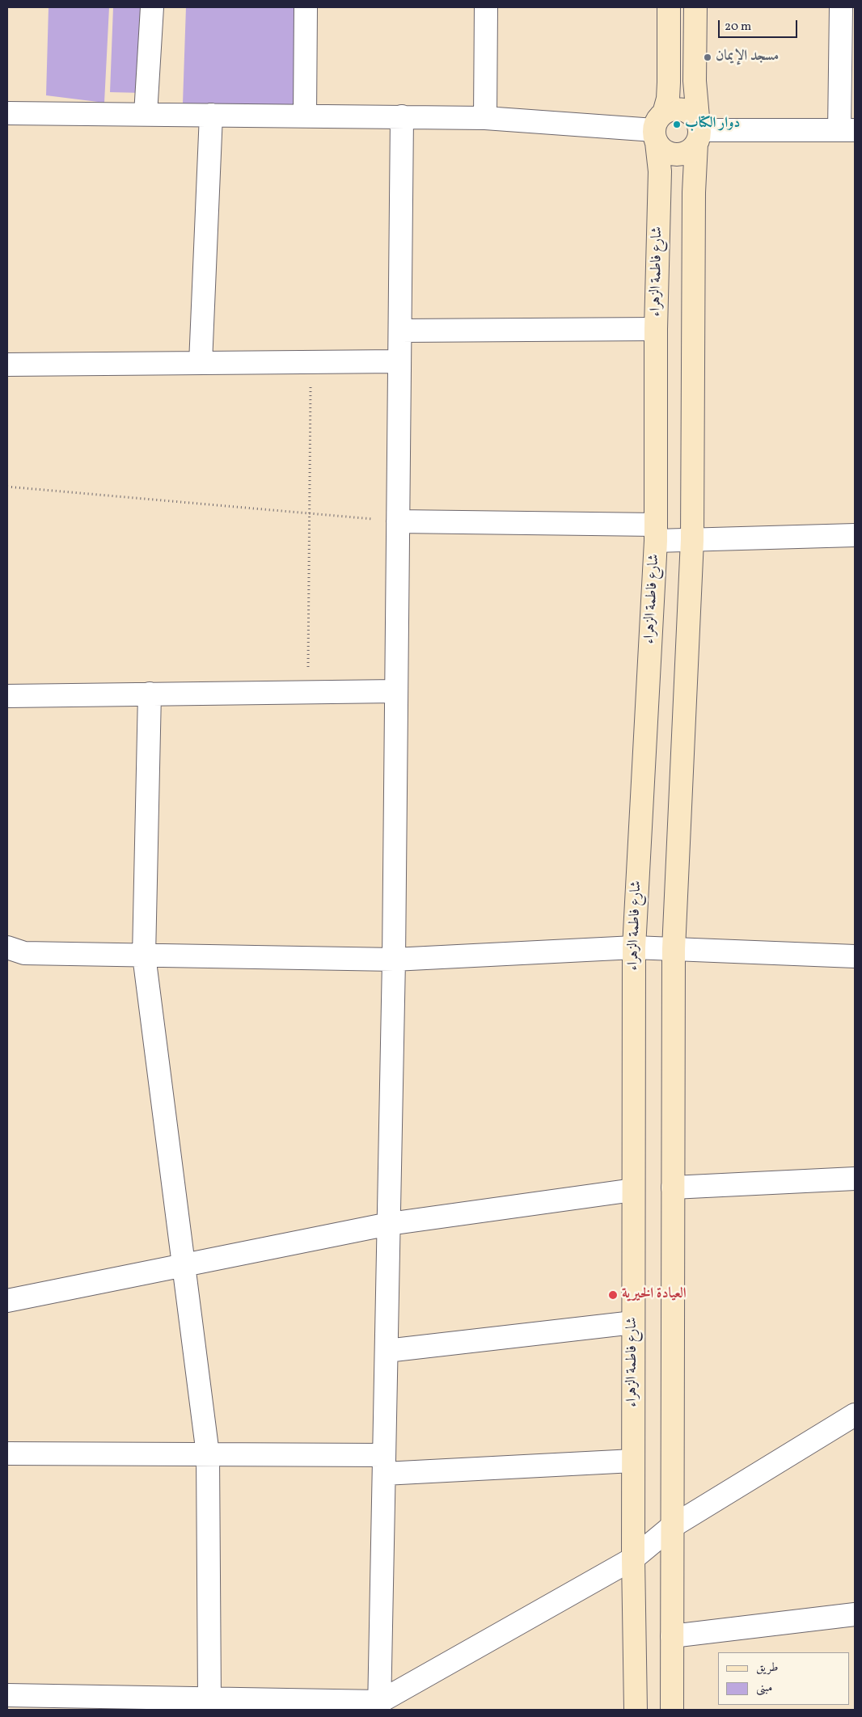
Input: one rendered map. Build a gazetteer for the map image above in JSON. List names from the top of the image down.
{
  "streets": {
    "main road": ["شارع فاطمة الزهراء"]
  },
  "places": ["مسجد الإيمان", "دوار الكتاب", "العيادة الخيرية"],
  "legend": ["طريق", "مبنى"],
  "scale_bar": "20 m"
}
